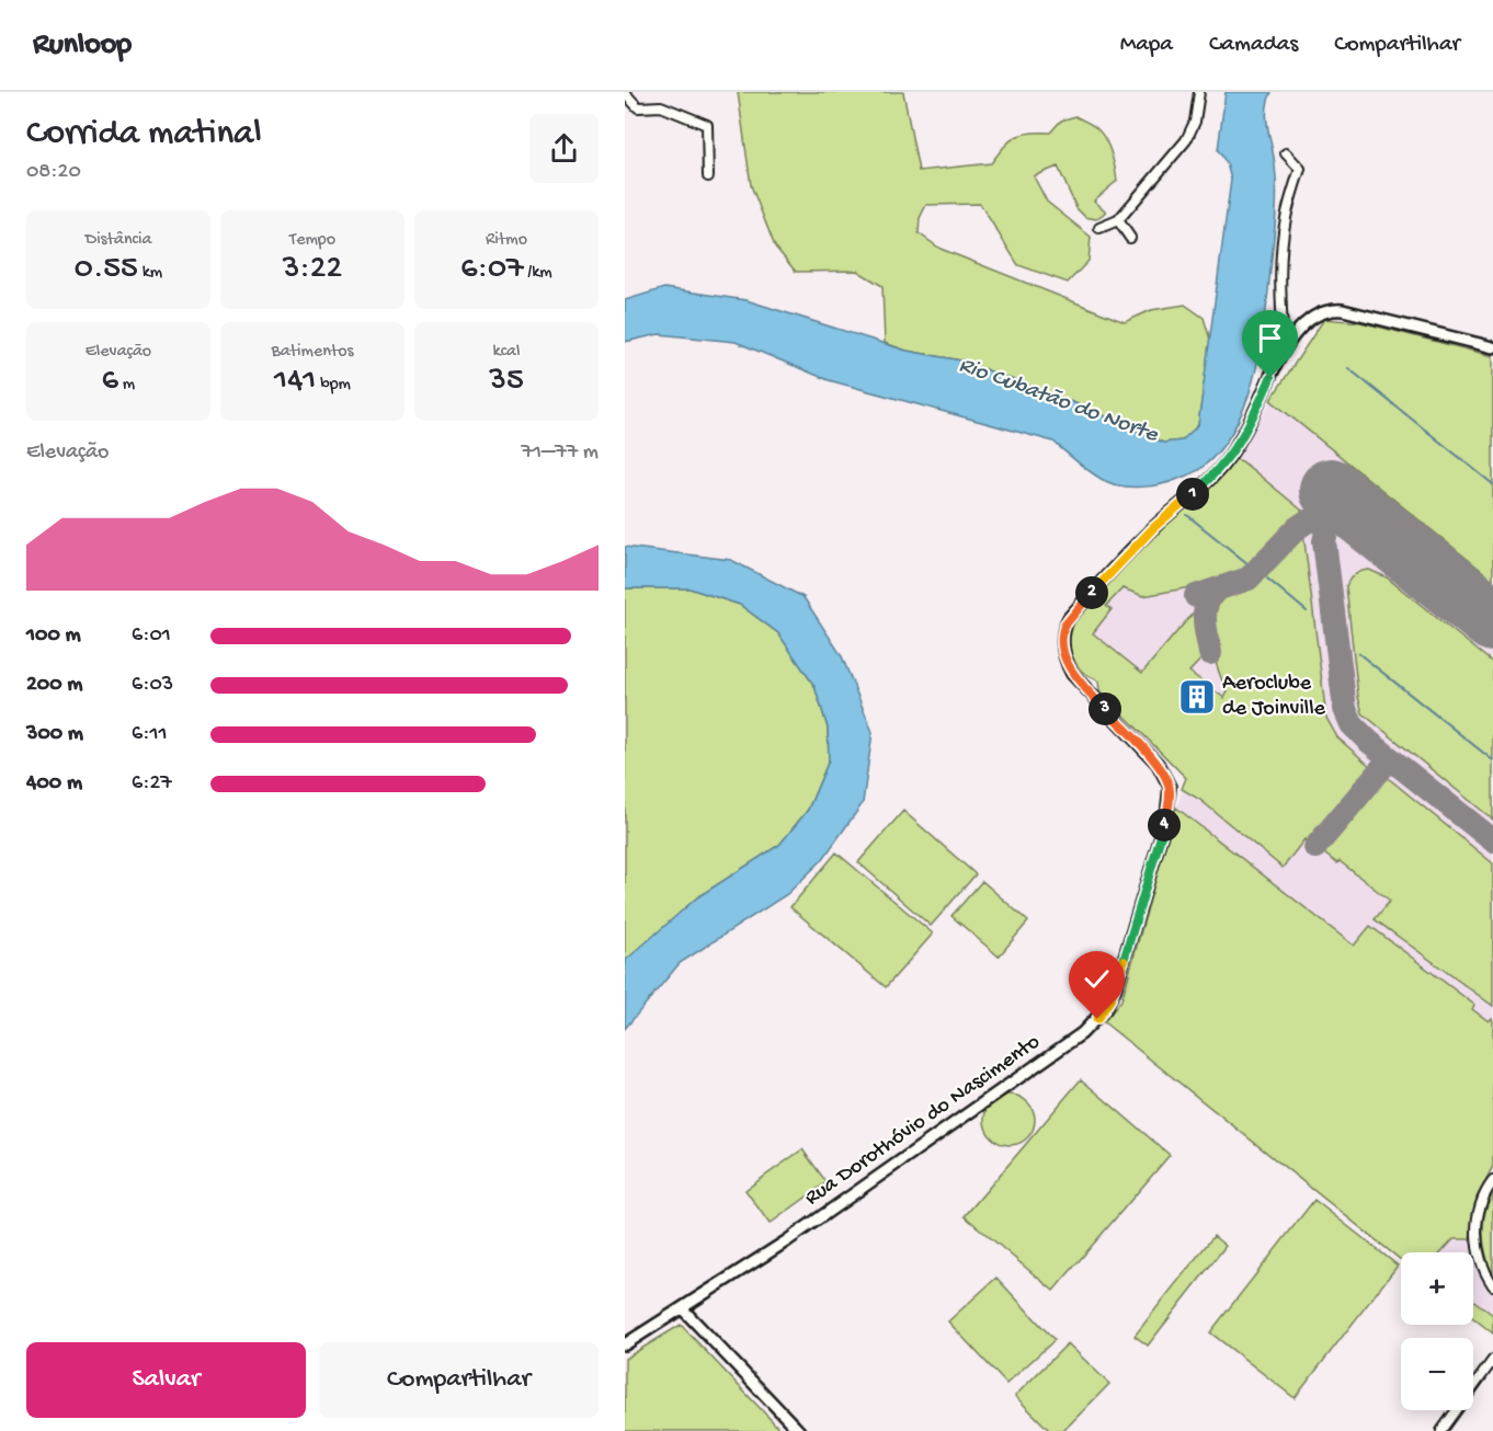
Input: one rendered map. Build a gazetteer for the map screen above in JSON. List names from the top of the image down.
{
  "streets": {
    "street": ["Rua Dorothóvio do Nascimento"]
  },
  "water": ["Rio Cubatão do Norte"],
  "places": {
    "building": ["Aeroclube de Joinville"]
  },
  "page": {
    "header": "Runloop",
    "nav": ["Mapa", "Camadas", "Compartilhar"],
    "heading": ["Corrida matinal", "08:20"],
    "stats": [
      ["Distância", "0.55 km"],
      ["Tempo", "3:22"],
      ["Ritmo", "6:07 /km"],
      ["Elevação", "6 m"],
      ["Batimentos", "141 bpm"],
      ["kcal", "35"]
    ],
    "chart": ["Elevação", "71–77 m"],
    "pins": [
      "1",
      "2",
      "3",
      "4"
    ],
    "list": [
      {
        "name": "100 m",
        "note": "6:01"
      },
      {
        "name": "200 m",
        "note": "6:03"
      },
      {
        "name": "300 m",
        "note": "6:11"
      },
      {
        "name": "400 m",
        "note": "6:27"
      }
    ],
    "map_buttons": ["+", "−"],
    "buttons": ["Salvar", "Compartilhar"]
  }
}
